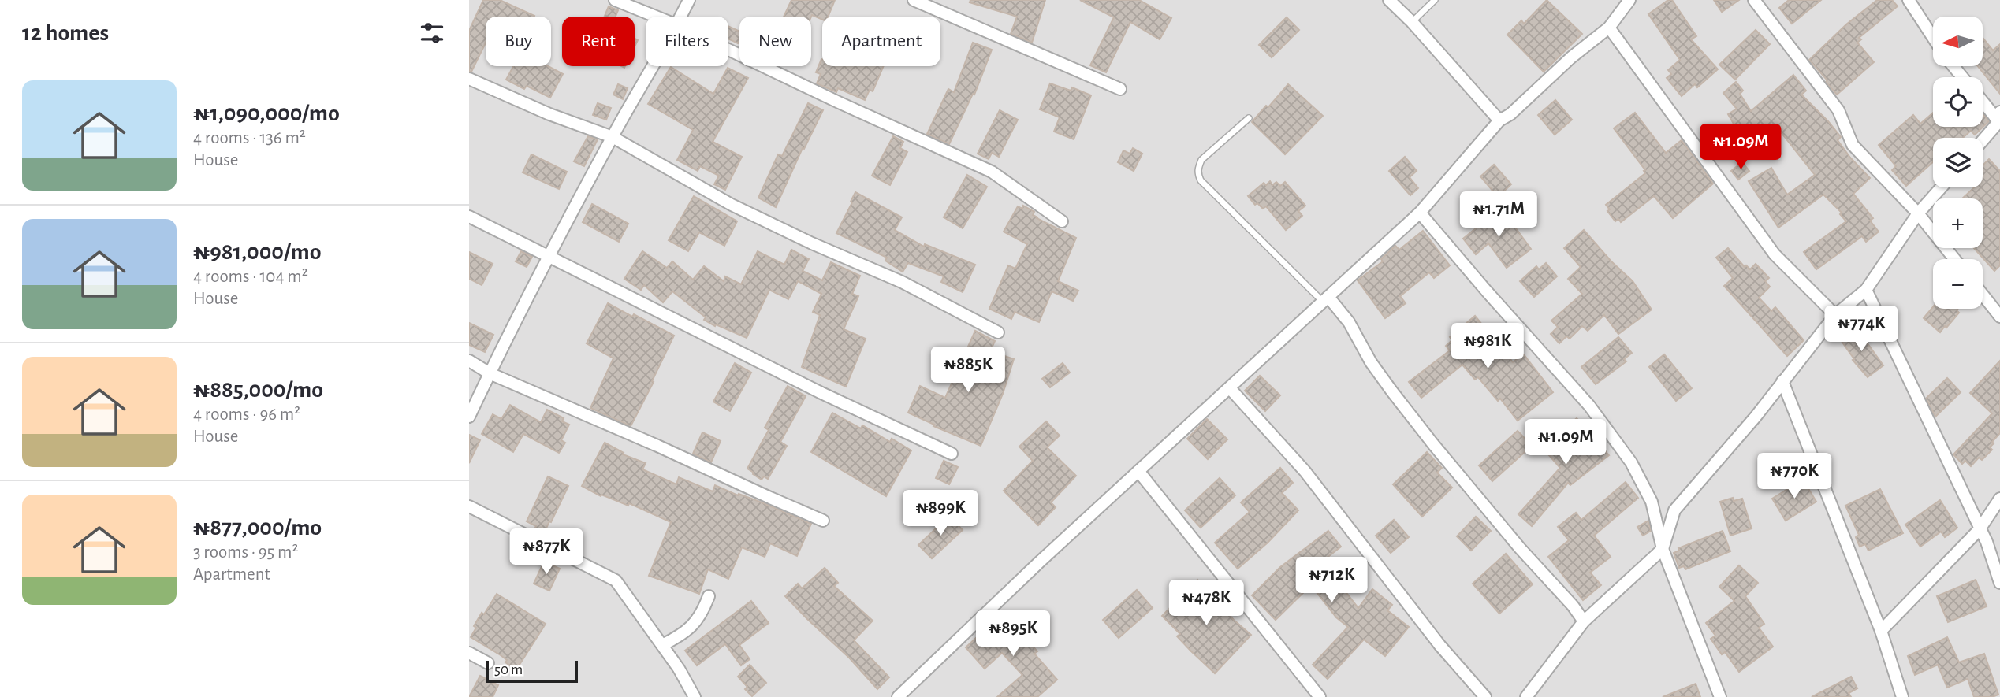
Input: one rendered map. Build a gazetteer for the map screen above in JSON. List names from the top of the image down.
{
  "scale_bar": "50 m",
  "north": "left",
  "page": {
    "heading": "12 homes",
    "map_buttons": ["+", "−"],
    "chip": [
      "Buy",
      "Rent",
      "Filters",
      "New",
      "Apartment"
    ],
    "list": [
      {
        "name": "₦1,090,000/mo",
        "note": "4 rooms · 136 m² · House"
      },
      {
        "name": "₦981,000/mo",
        "note": "4 rooms · 104 m² · House"
      },
      {
        "name": "₦885,000/mo",
        "note": "4 rooms · 96 m² · House"
      },
      {
        "name": "₦877,000/mo",
        "note": "3 rooms · 95 m² · Apartment"
      }
    ],
    "price": [
      "₦1.09M",
      "₦1.71M",
      "₦774K",
      "₦981K",
      "₦885K",
      "₦1.09M",
      "₦770K",
      "₦899K",
      "₦877K",
      "₦712K",
      "₦478K",
      "₦895K"
    ],
    "scale": "50 m"
  }
}
